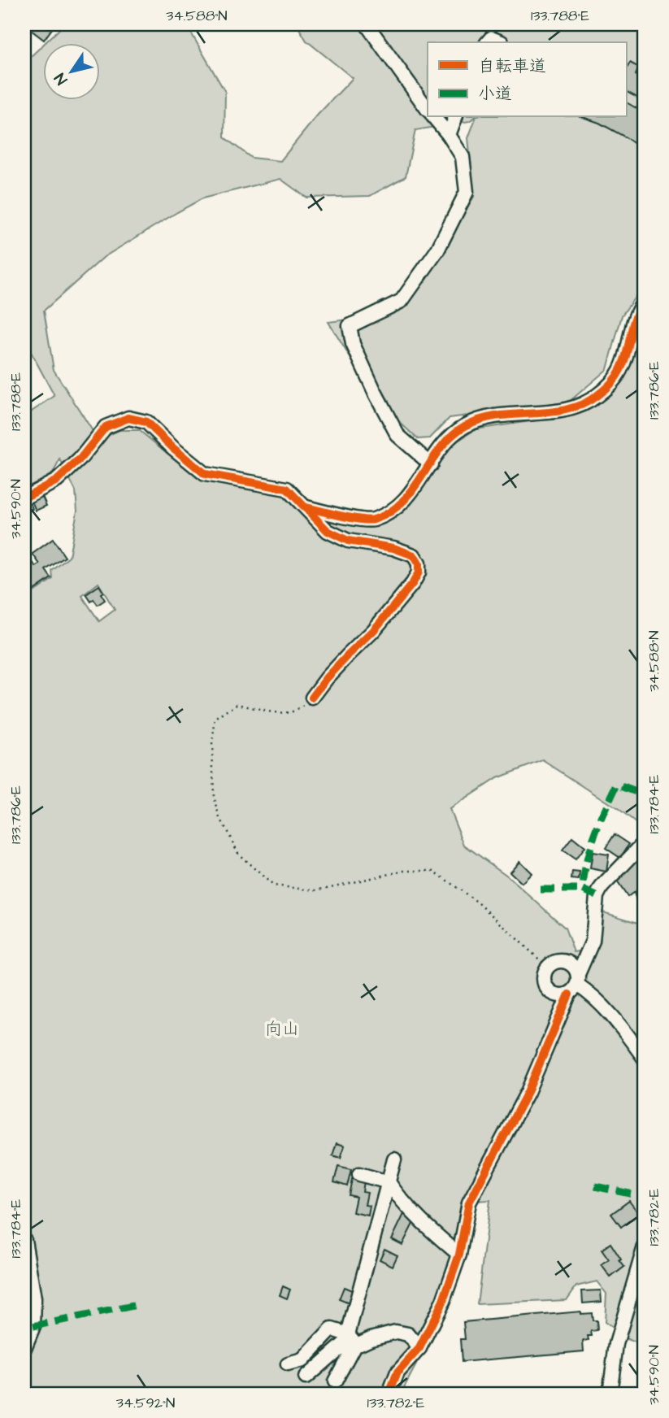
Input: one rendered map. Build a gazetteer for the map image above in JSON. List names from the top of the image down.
{
  "parks": ["向山"],
  "legend": ["自転車道", "小道"],
  "north": "bottom left",
  "coordinates": [
    "34.588°N",
    "133.788°E",
    "133.786°E",
    "34.590°N",
    "133.784°E",
    "133.782°E",
    "34.592°N"
  ]
}
